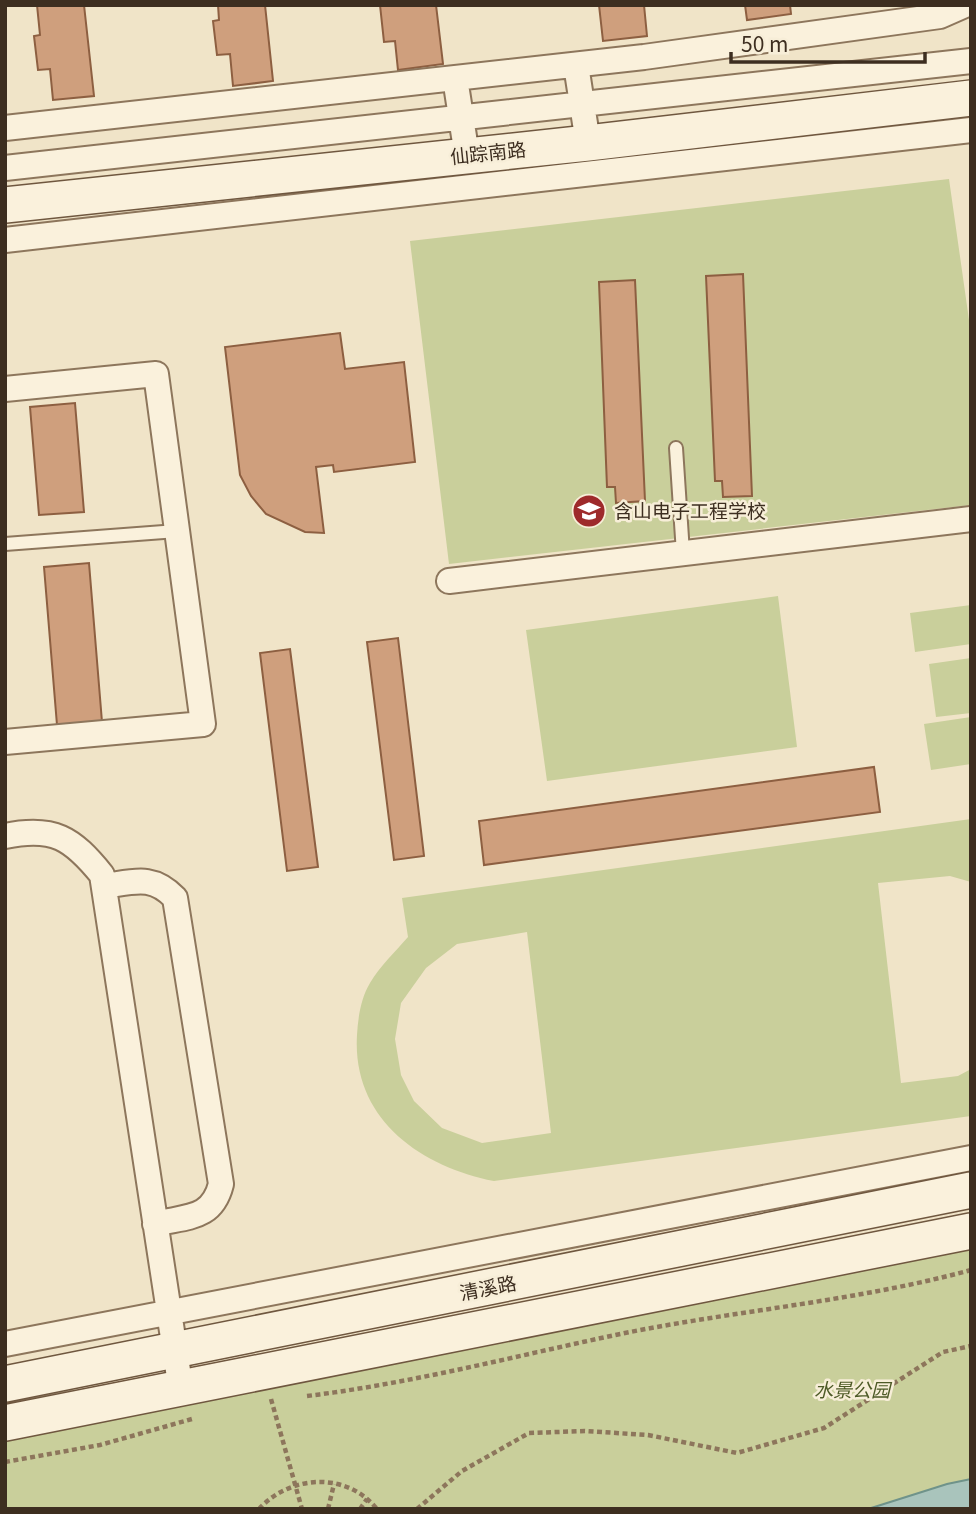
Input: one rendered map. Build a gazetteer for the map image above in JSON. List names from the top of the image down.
{
  "streets": {
    "main road": ["仙踪南路", "清溪路"]
  },
  "parks": ["水景公园"],
  "places": {
    "school or university": ["含山电子工程学校"]
  },
  "scale_bar": "50 m"
}
